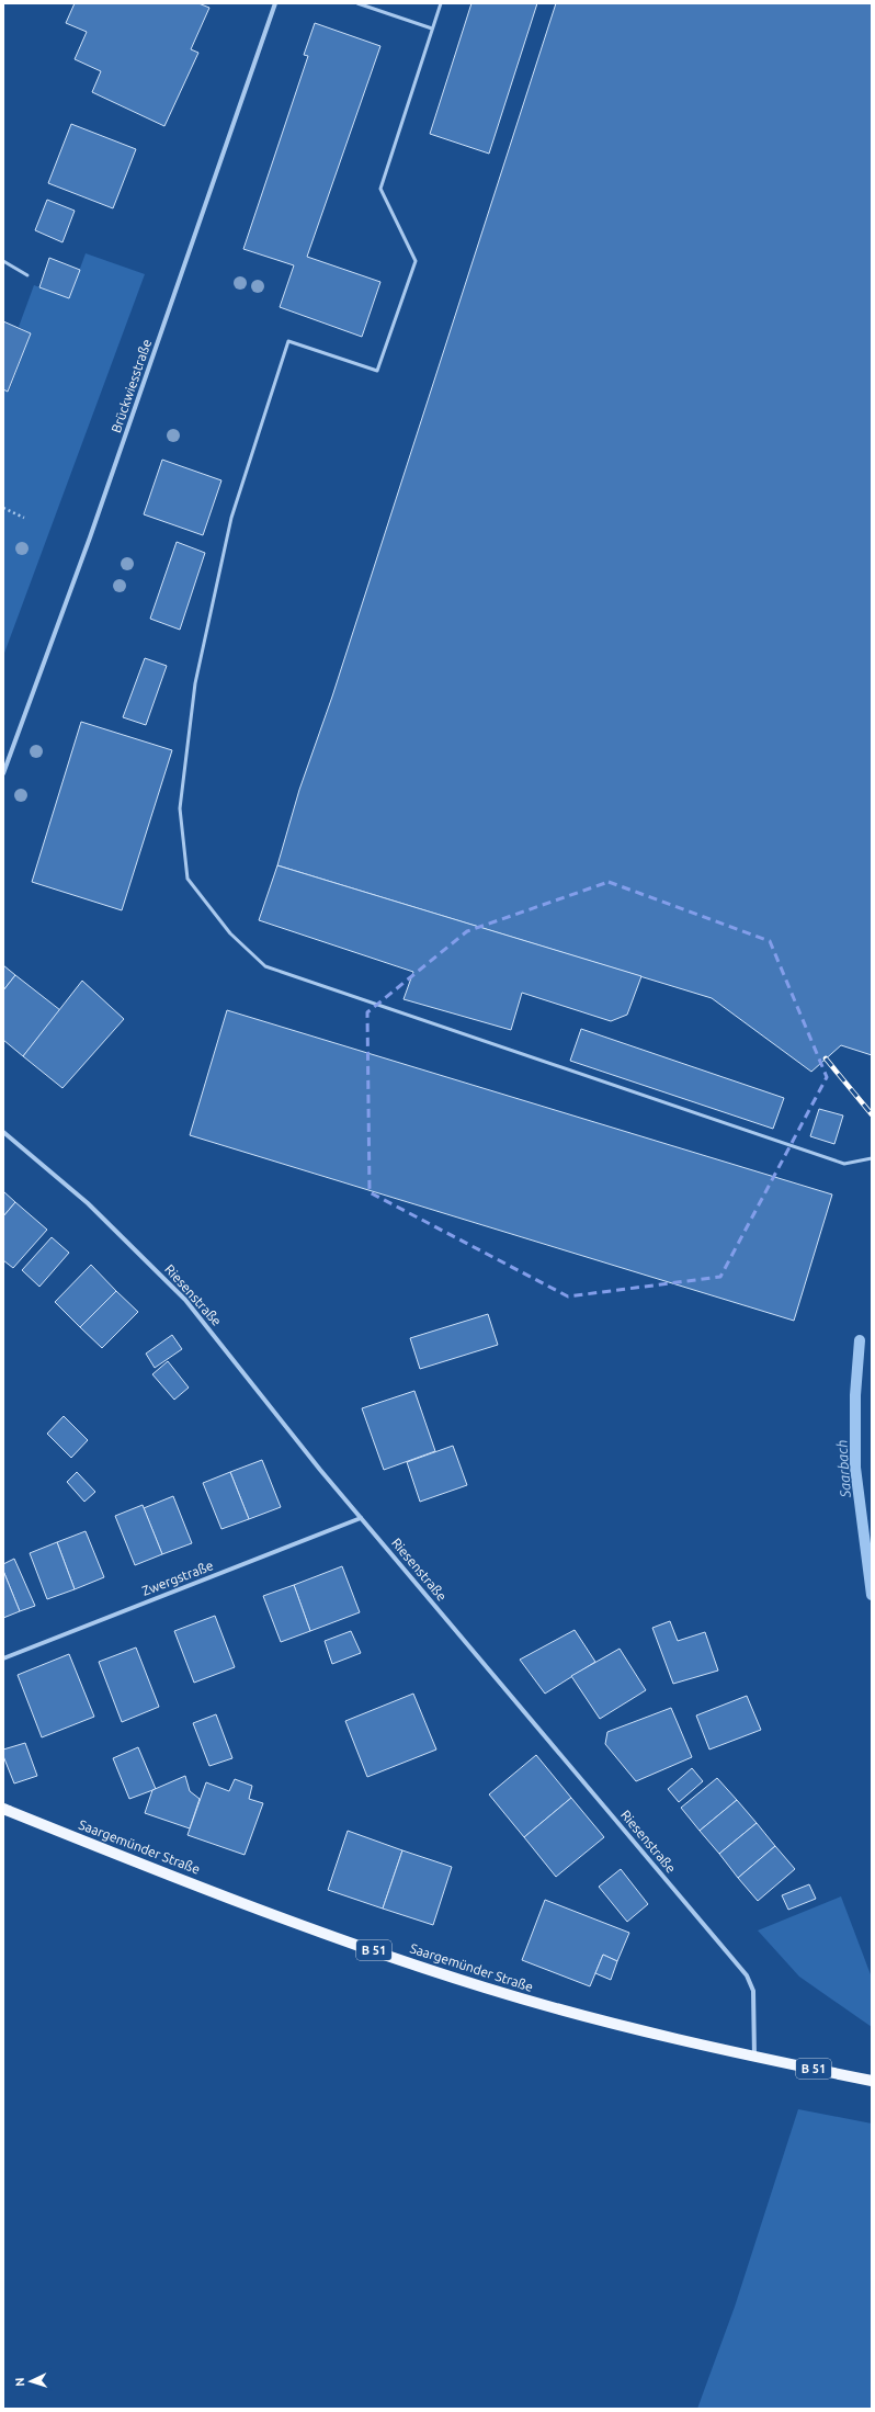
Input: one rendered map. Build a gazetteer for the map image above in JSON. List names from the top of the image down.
{
  "streets": {
    "main road": ["Saargemünder Straße", "B 51"],
    "street": ["Brückwiesstraße", "Riesenstraße", "Zwergstraße"]
  },
  "crossings": [
    ["Riesenstraße", "Zwergstraße"],
    ["Riesenstraße", "Saargemünder Straße"]
  ],
  "water": ["Saarbach"],
  "north": "left"
}
